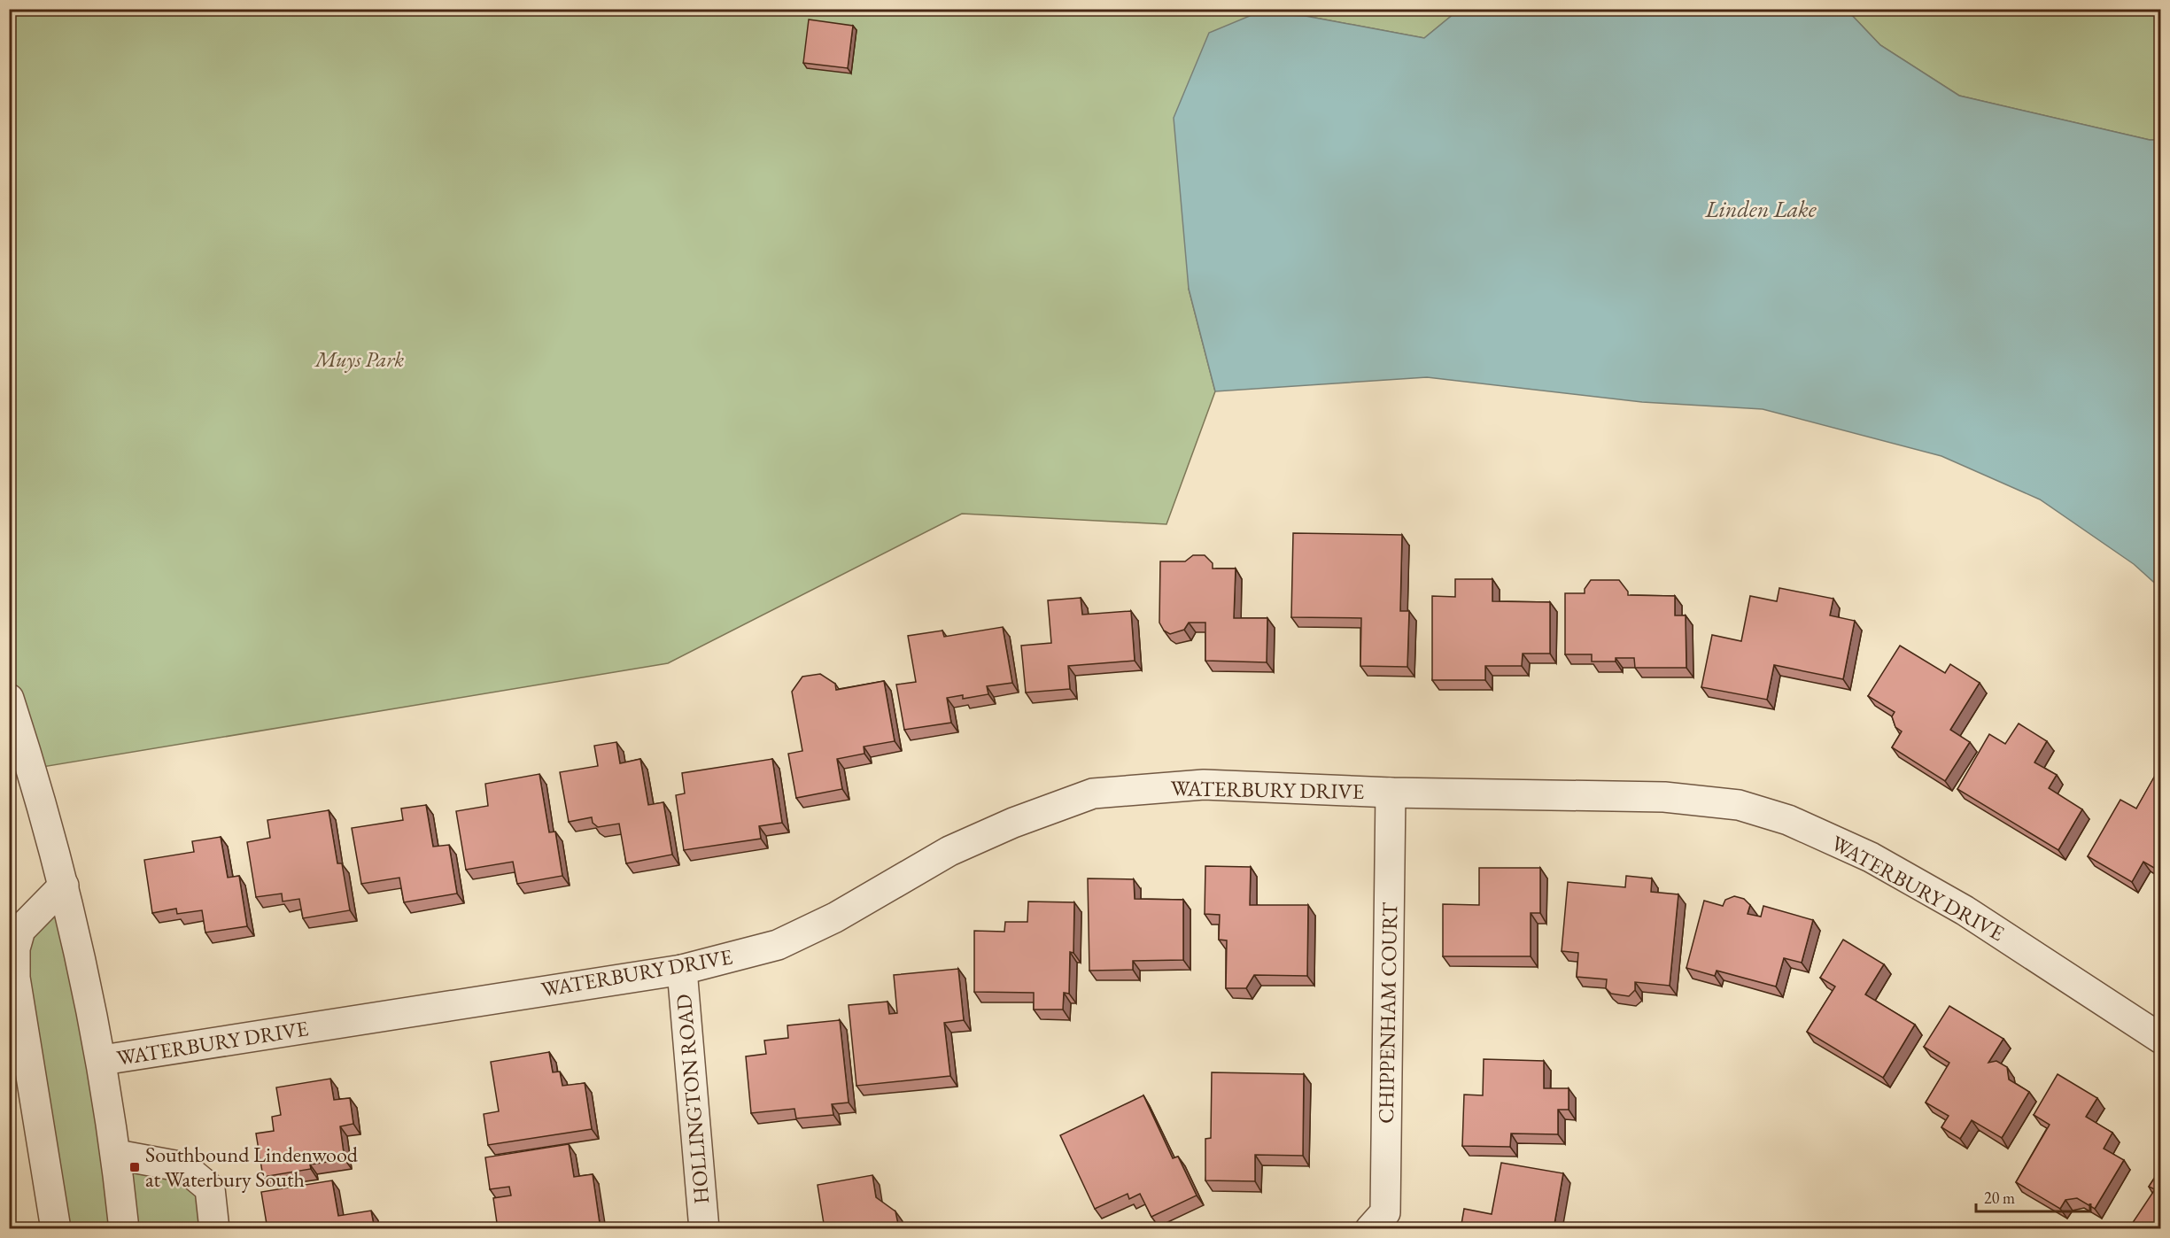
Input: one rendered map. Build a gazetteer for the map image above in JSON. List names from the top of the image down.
{
  "streets": {
    "street": ["WATERBURY DRIVE", "CHIPPENHAM COURT", "HOLLINGTON ROAD"]
  },
  "crossings": [
    ["WATERBURY DRIVE", "CHIPPENHAM COURT"],
    ["WATERBURY DRIVE", "HOLLINGTON ROAD"]
  ],
  "water": ["Linden Lake"],
  "parks": ["Muys Park"],
  "places": {
    "transit": ["Southbound Lindenwood at Waterbury South"]
  },
  "scale_bar": "20 m"
}
